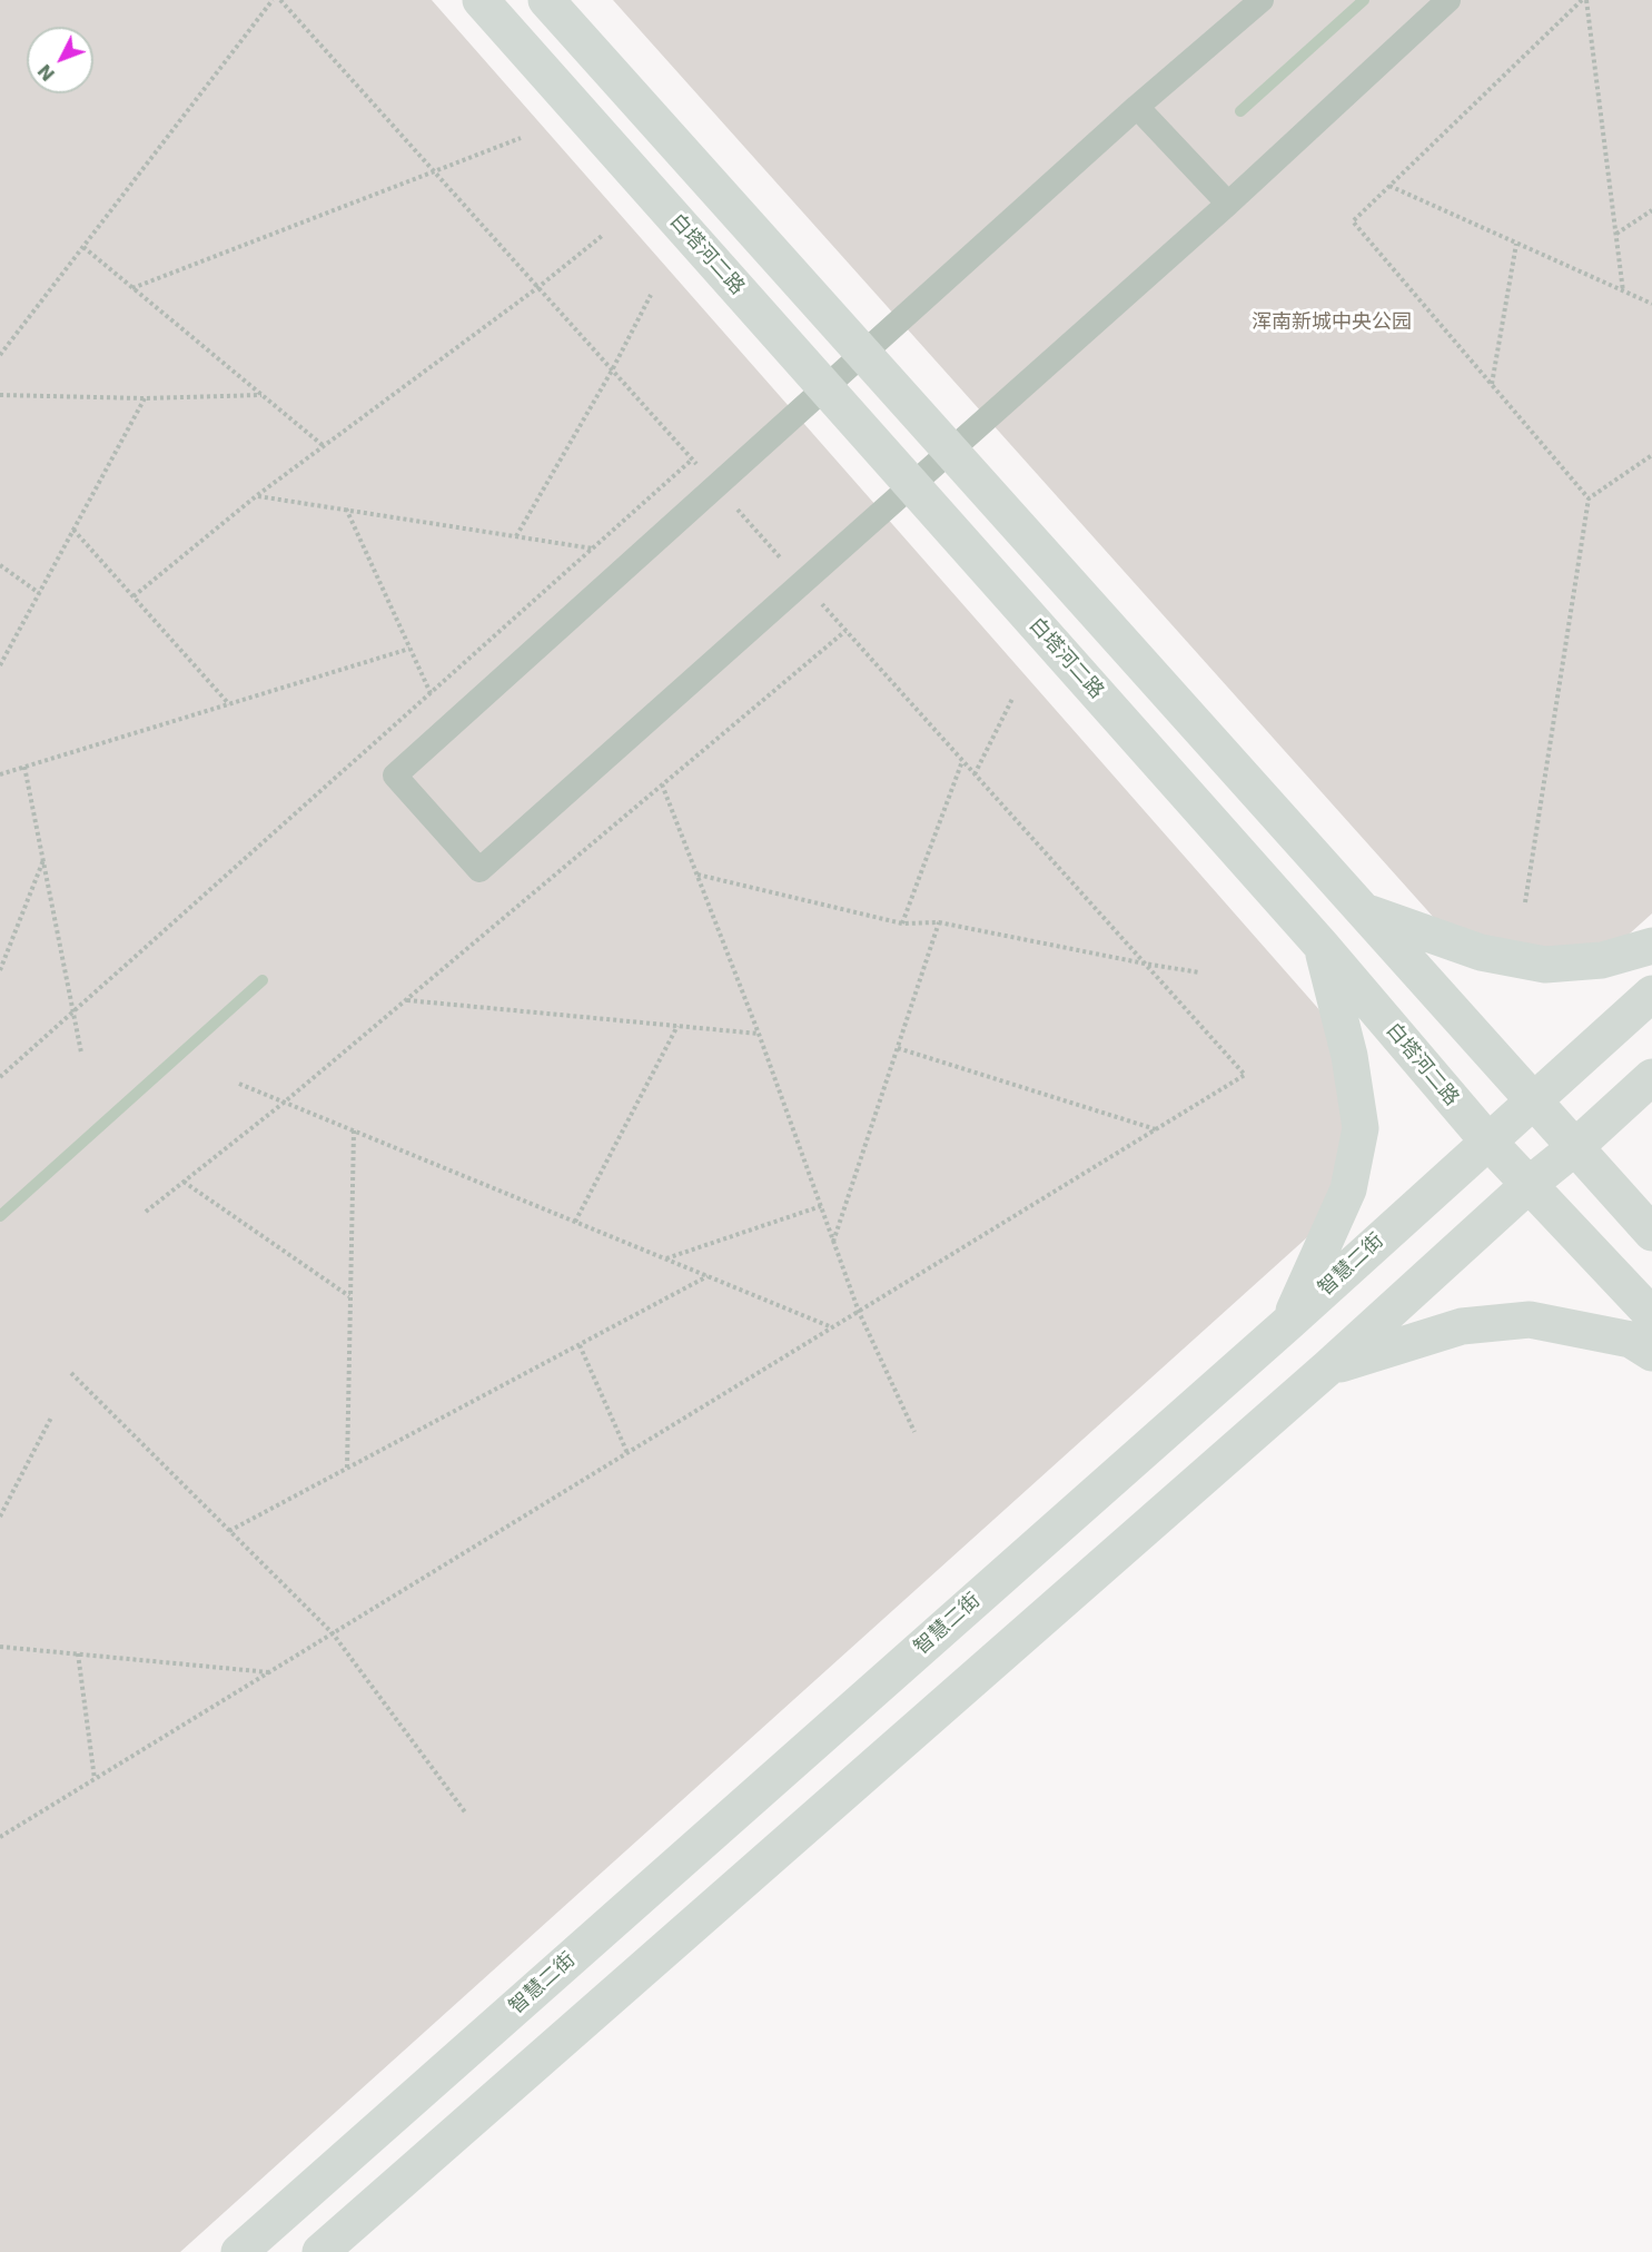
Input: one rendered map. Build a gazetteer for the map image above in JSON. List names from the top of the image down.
{
  "streets": {
    "main road": ["白塔河二路", "智慧二街"]
  },
  "crossings": [
    ["白塔河二路", "智慧二街"]
  ],
  "parks": ["浑南新城中央公园"],
  "north": "bottom left"
}
